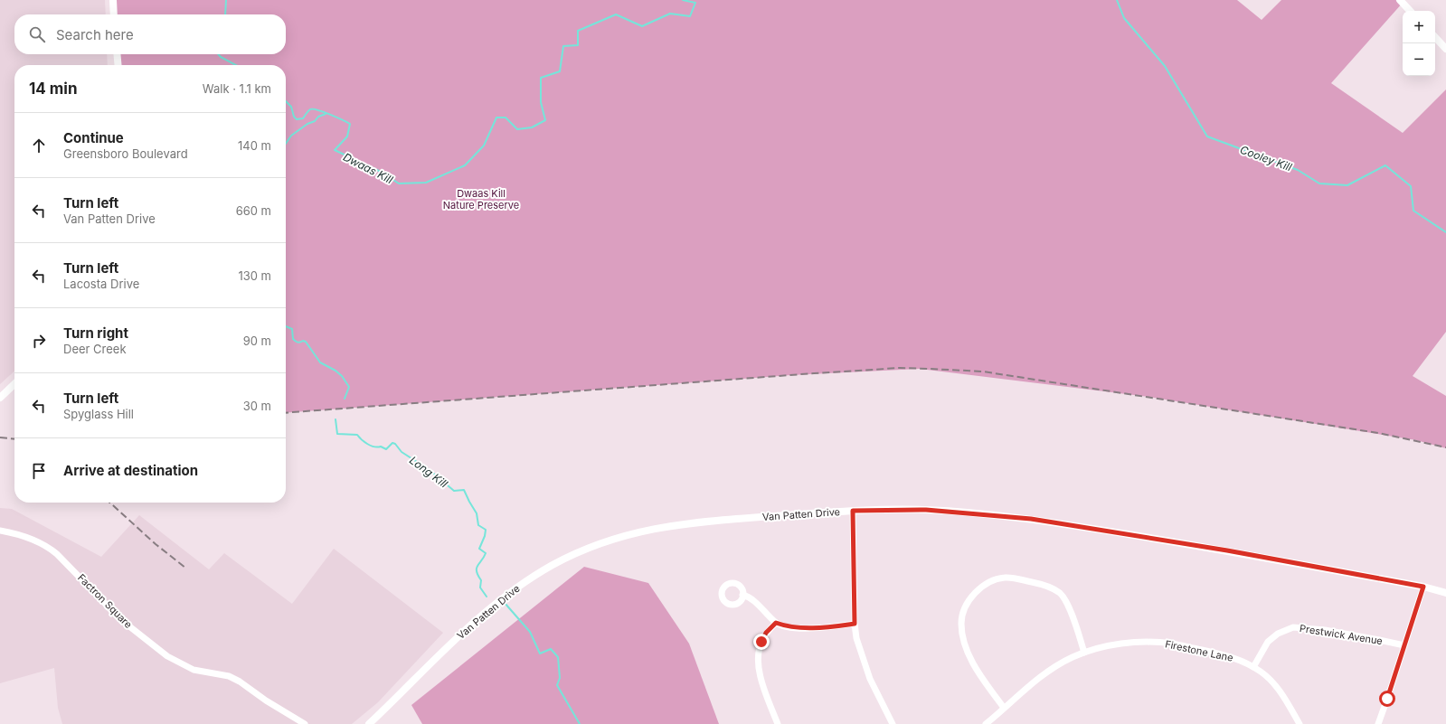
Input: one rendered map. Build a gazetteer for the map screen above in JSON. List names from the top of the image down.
{
  "streets": {
    "street": [
      "Van Patten Drive",
      "Factron Square",
      "Prestwick Avenue",
      "Firestone Lane"
    ]
  },
  "crossings": [
    ["Prestwick Avenue", "Firestone Lane"]
  ],
  "water": ["Cooley Kill", "Dwaas Kill", "Long Kill"],
  "parks": ["Dwaas Kill Nature Preserve"],
  "page": {
    "map_buttons": ["+", "−"],
    "search": "Search here",
    "heading": ["14 min", "Walk · 1.1 km"],
    "list": [
      ["Continue", "Greensboro Boulevard", "140 m"],
      ["Turn left", "Van Patten Drive", "660 m"],
      ["Turn left", "Lacosta Drive", "130 m"],
      ["Turn right", "Deer Creek", "90 m"],
      ["Turn left", "Spyglass Hill", "30 m"],
      "Arrive at destination"
    ]
  }
}
